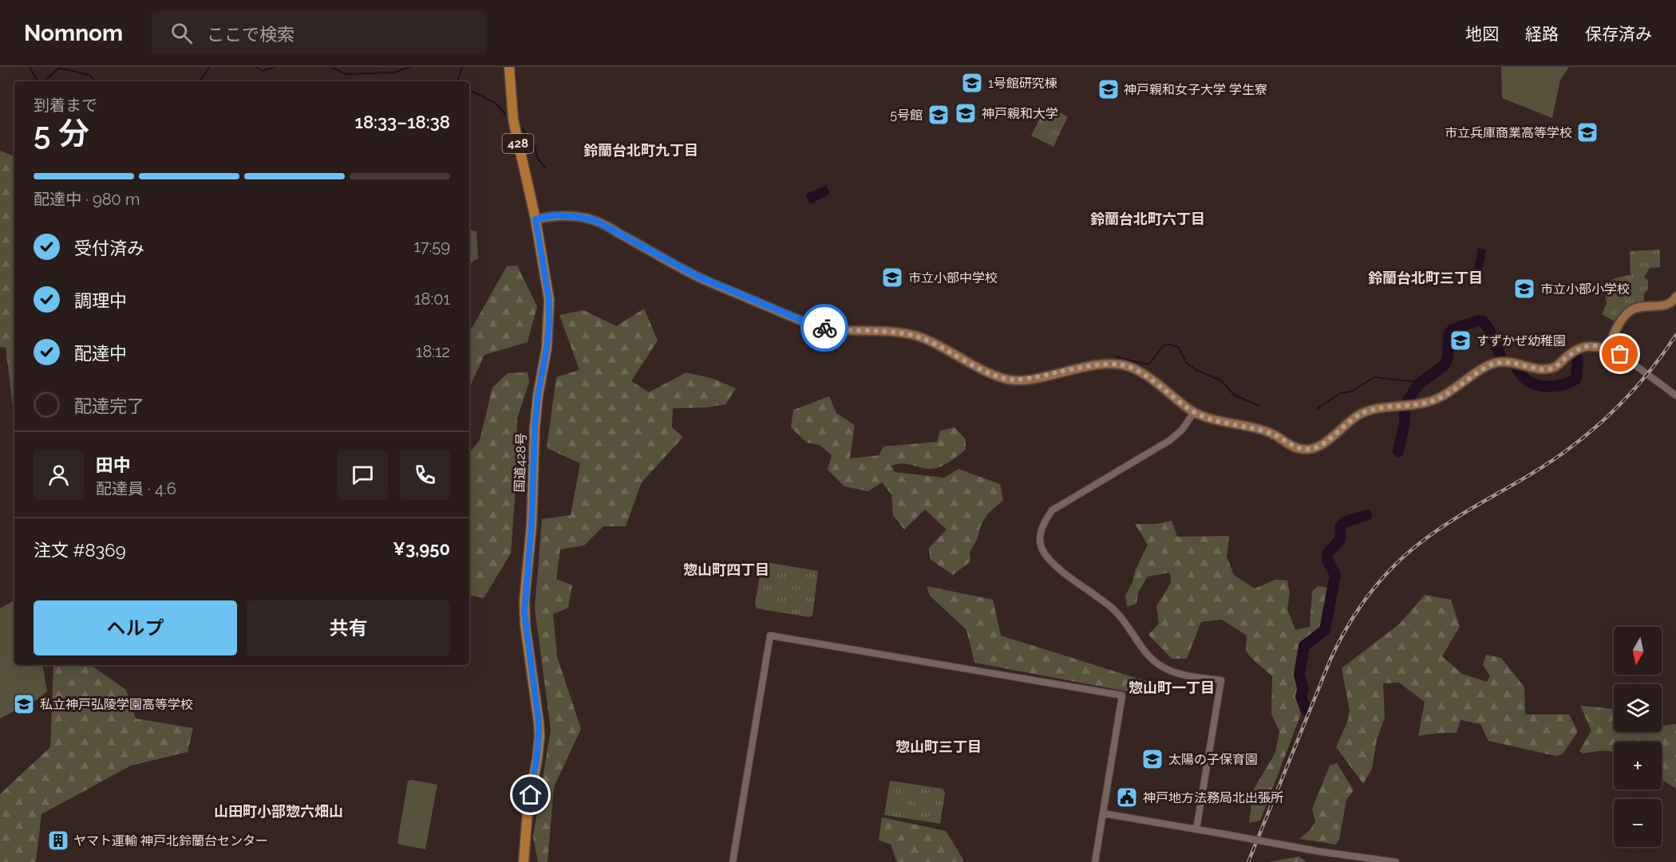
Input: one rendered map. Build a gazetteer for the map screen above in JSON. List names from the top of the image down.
{
  "streets": {
    "highway": ["428", "国道428号"]
  },
  "districts": [
    "鈴蘭台北町九丁目",
    "鈴蘭台北町六丁目",
    "鈴蘭台北町三丁目",
    "惣山町四丁目",
    "惣山町一丁目",
    "惣山町三丁目",
    "山田町小部惣六畑山"
  ],
  "places": {
    "school or university": [
      "1号館研究棟",
      "神戸親和女子大学 学生寮",
      "神戸親和大学",
      "5号館",
      "市立兵庫商業高等学校",
      "市立小部中学校",
      "市立小部小学校",
      "すずかぜ幼稚園",
      "私立神戸弘陵学園高等学校",
      "太陽の子保育園"
    ],
    "public building": ["神戸地方法務局北出張所"],
    "building": ["ヤマト運輸 神戸北鈴蘭台センター"]
  },
  "north": "bottom",
  "page": {
    "header": "Nomnom",
    "search": "ここで検索",
    "nav": ["地図", "経路", "保存済み"],
    "heading": ["5 分", "到着まで", "18:33–18:38"],
    "panel": [
      "田中",
      "配達員 · 4.6",
      "注文 #8369",
      "¥3,950"
    ],
    "bar": "配達中 · 980 m",
    "list": [
      ["受付済み", "17:59"],
      ["調理中", "18:01"],
      ["配達中", "18:12"],
      "配達完了"
    ],
    "buttons": ["ヘルプ", "共有"],
    "map_buttons": ["+", "−"]
  }
}
